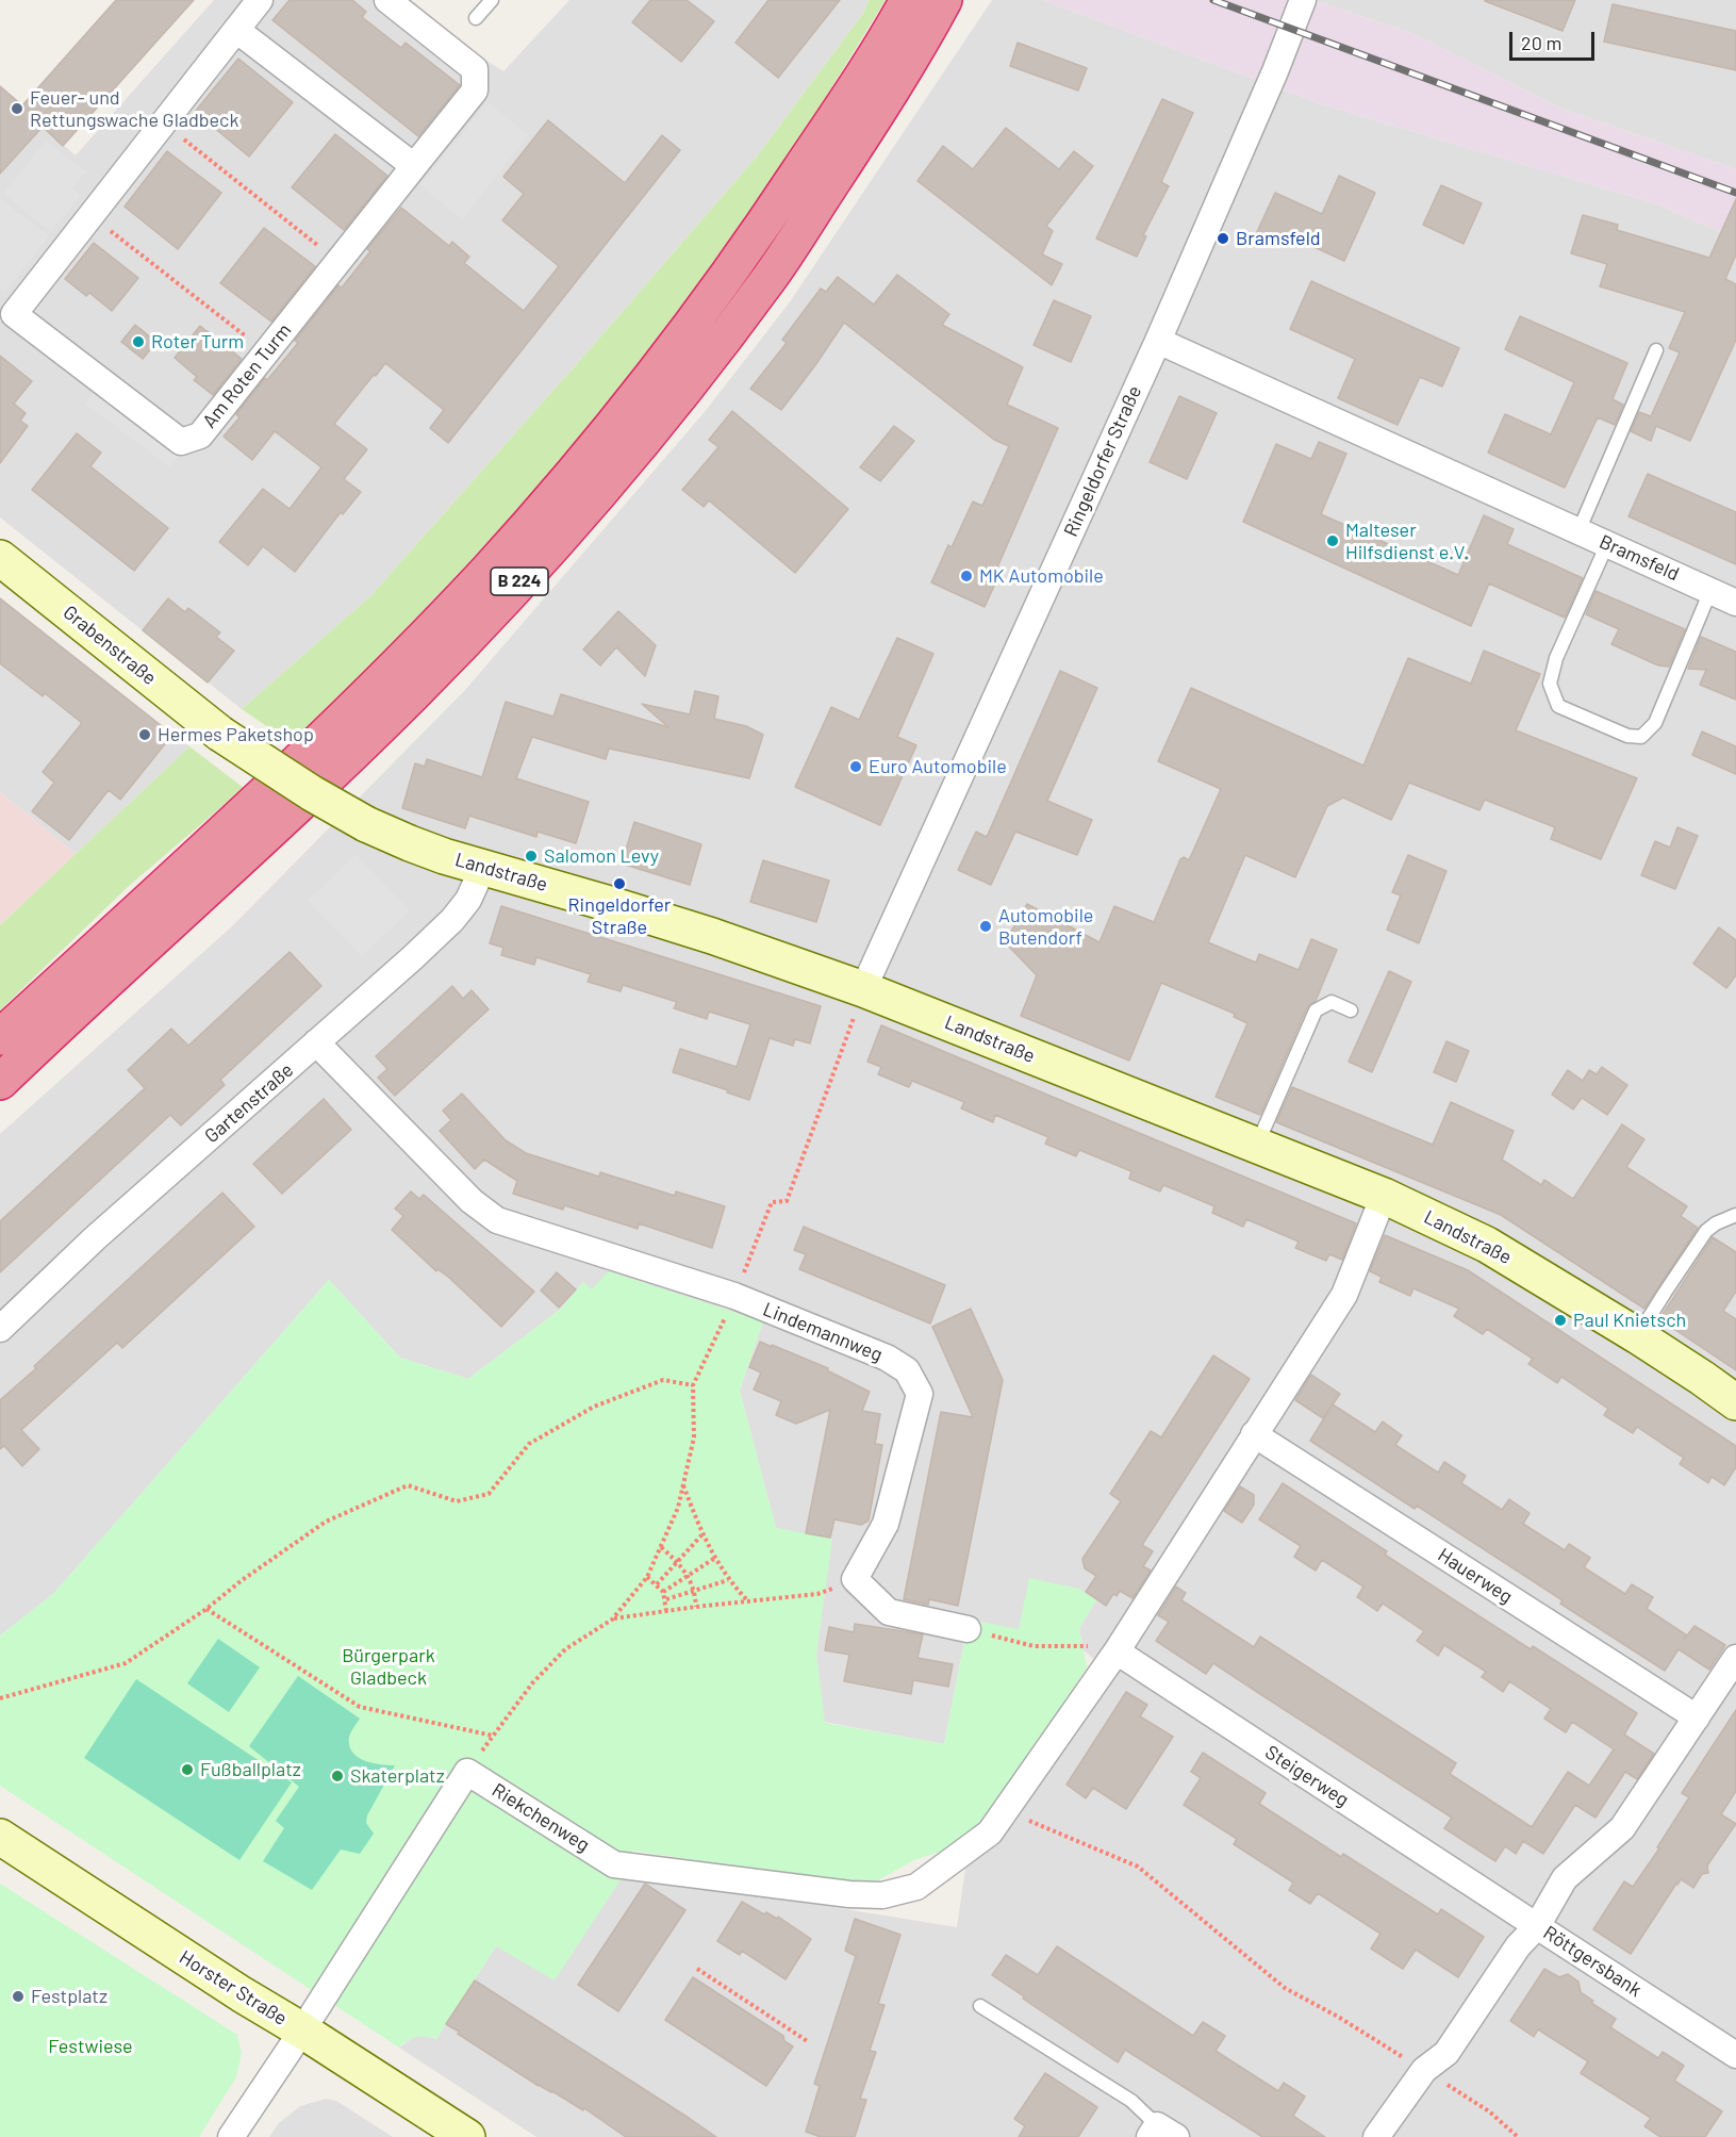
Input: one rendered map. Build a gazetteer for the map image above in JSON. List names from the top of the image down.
{
  "streets": {
    "highway": ["B 224"],
    "street": [
      "Am Roten Turm",
      "Ringeldorfer Straße",
      "Bramsfeld",
      "Grabenstraße",
      "Landstraße",
      "Gartenstraße",
      "Lindemannweg",
      "Hauerweg",
      "Steigerweg",
      "Riekchenweg",
      "Röttgersbank",
      "Horster Straße"
    ]
  },
  "crossings": [
    ["Ringeldorfer Straße", "Bramsfeld"],
    ["Ringeldorfer Straße", "Landstraße"],
    ["Grabenstraße", "Landstraße"],
    ["Landstraße", "Gartenstraße"],
    ["Gartenstraße", "Lindemannweg"],
    ["Hauerweg", "Röttgersbank"],
    ["Steigerweg", "Röttgersbank"],
    ["Riekchenweg", "Horster Straße"]
  ],
  "parks": ["Bürgerpark Gladbeck", "Festwiese"],
  "places": [
    "Feuer- und Rettungswache Gladbeck",
    "Bramsfeld",
    "Roter Turm",
    "Malteser Hilfsdienst e.V.",
    "MK Automobile",
    "Hermes Paketshop",
    "Euro Automobile",
    "Salomon Levy",
    "Ringeldorfer Straße",
    "Automobile Butendorf",
    "Paul Knietsch",
    "Fußballplatz",
    "Skaterplatz",
    "Festplatz"
  ],
  "scale_bar": "20 m"
}
